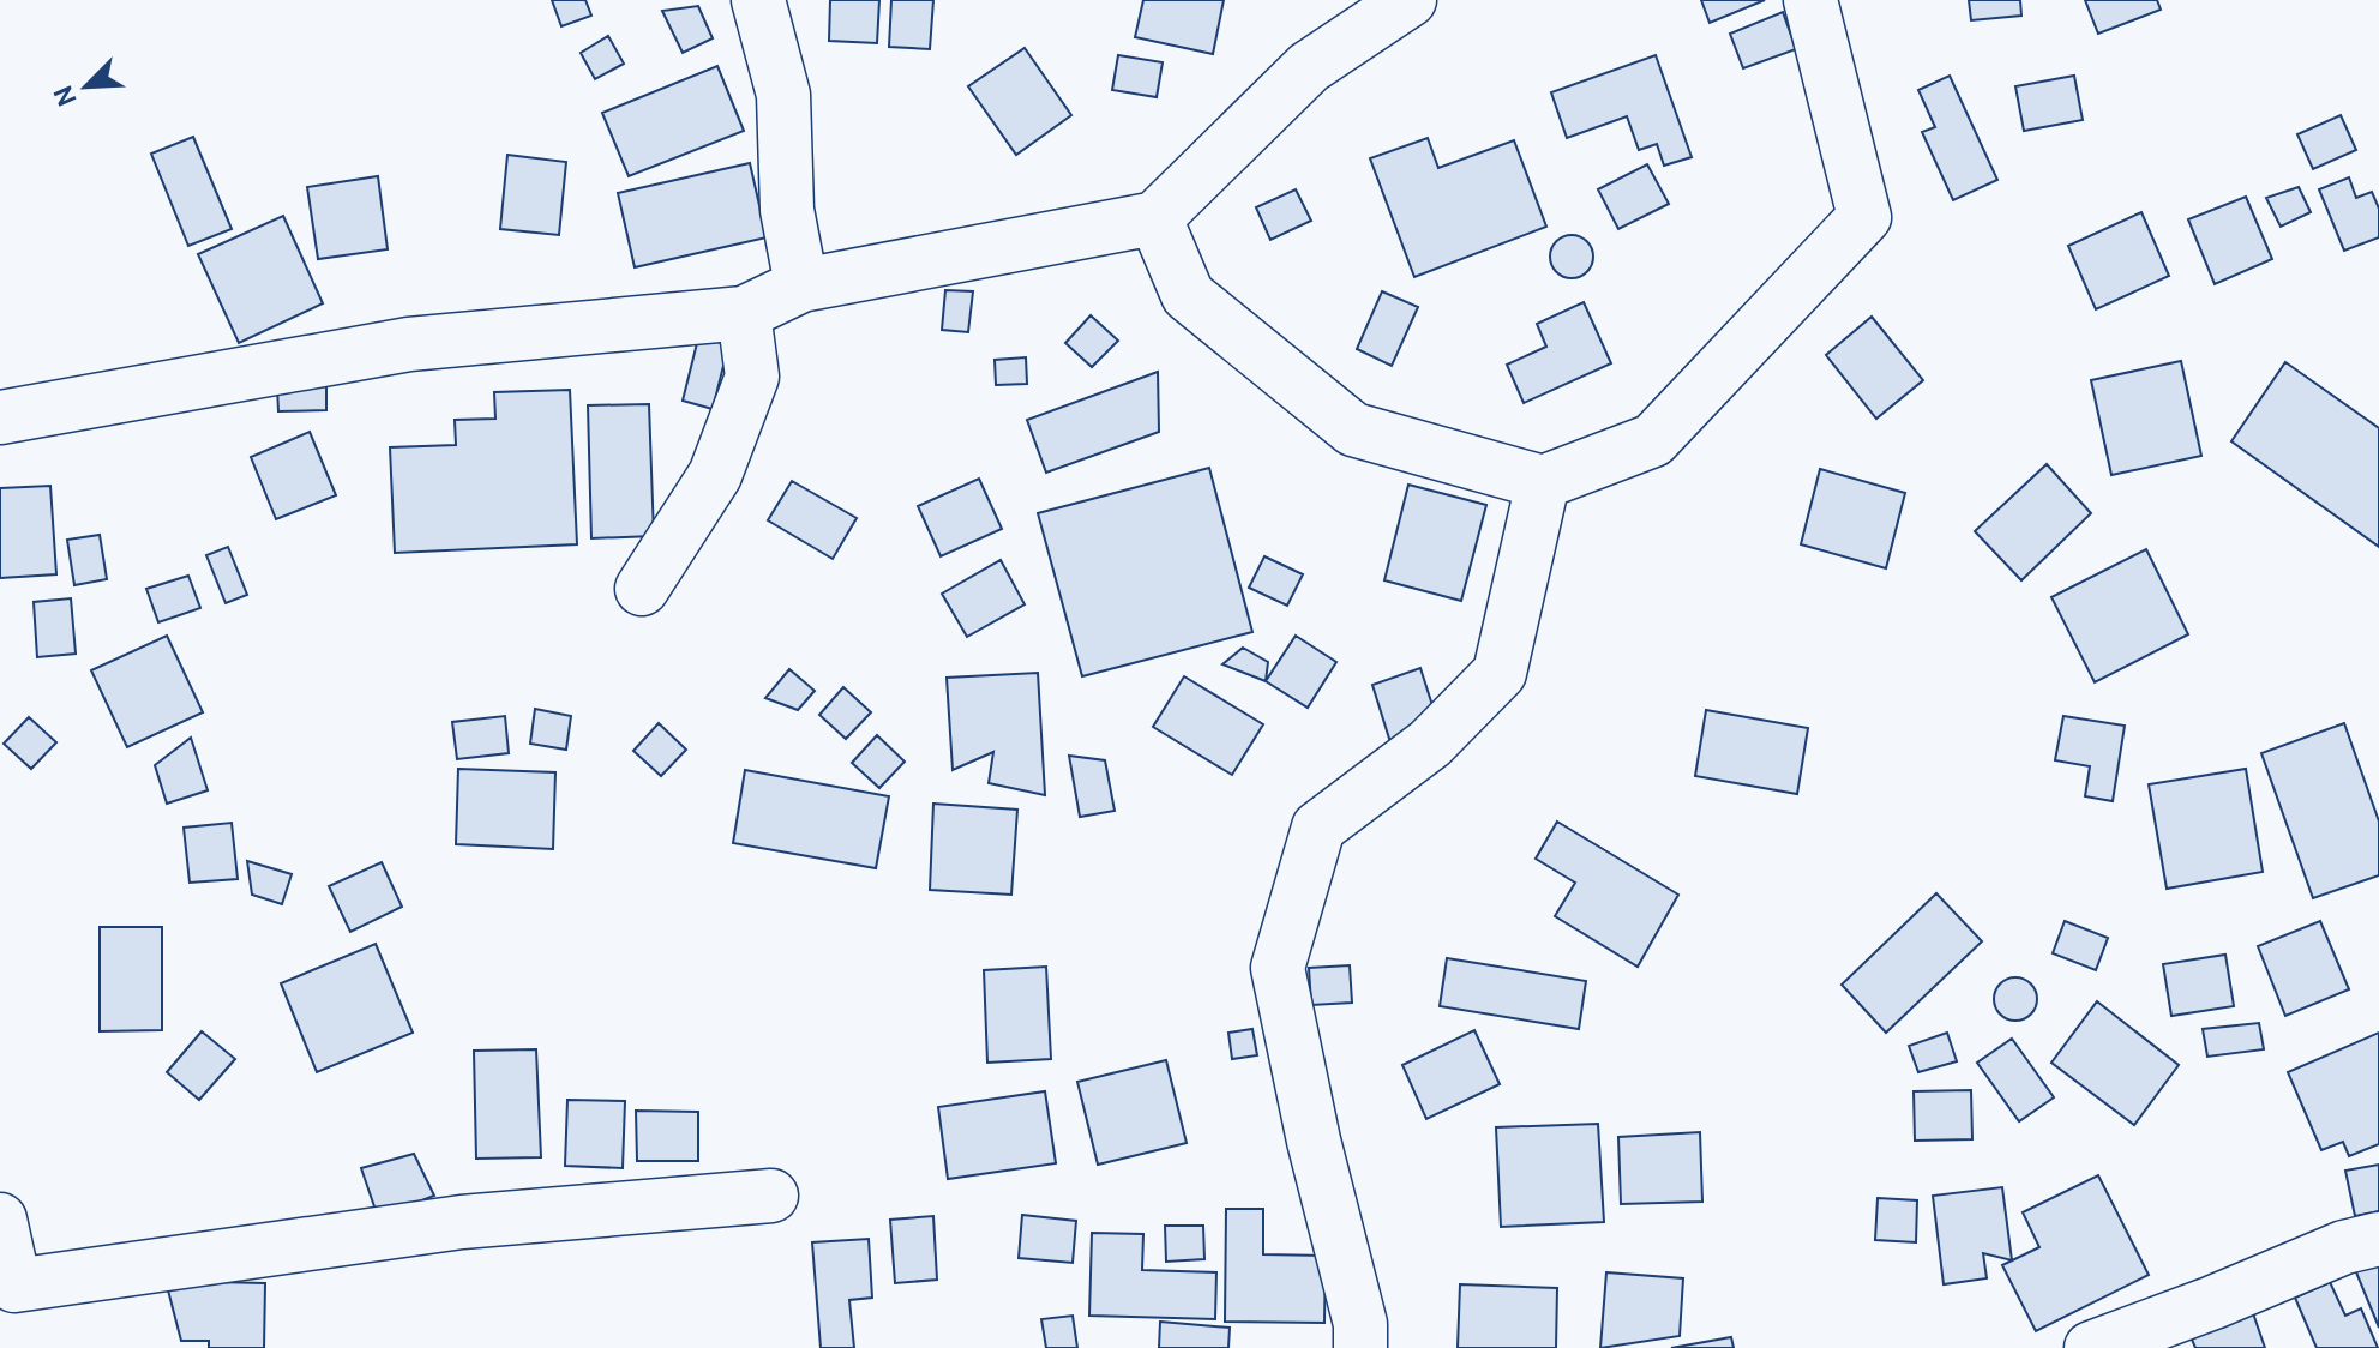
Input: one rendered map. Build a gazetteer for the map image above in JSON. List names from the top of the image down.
{
  "north": "bottom left"
}
